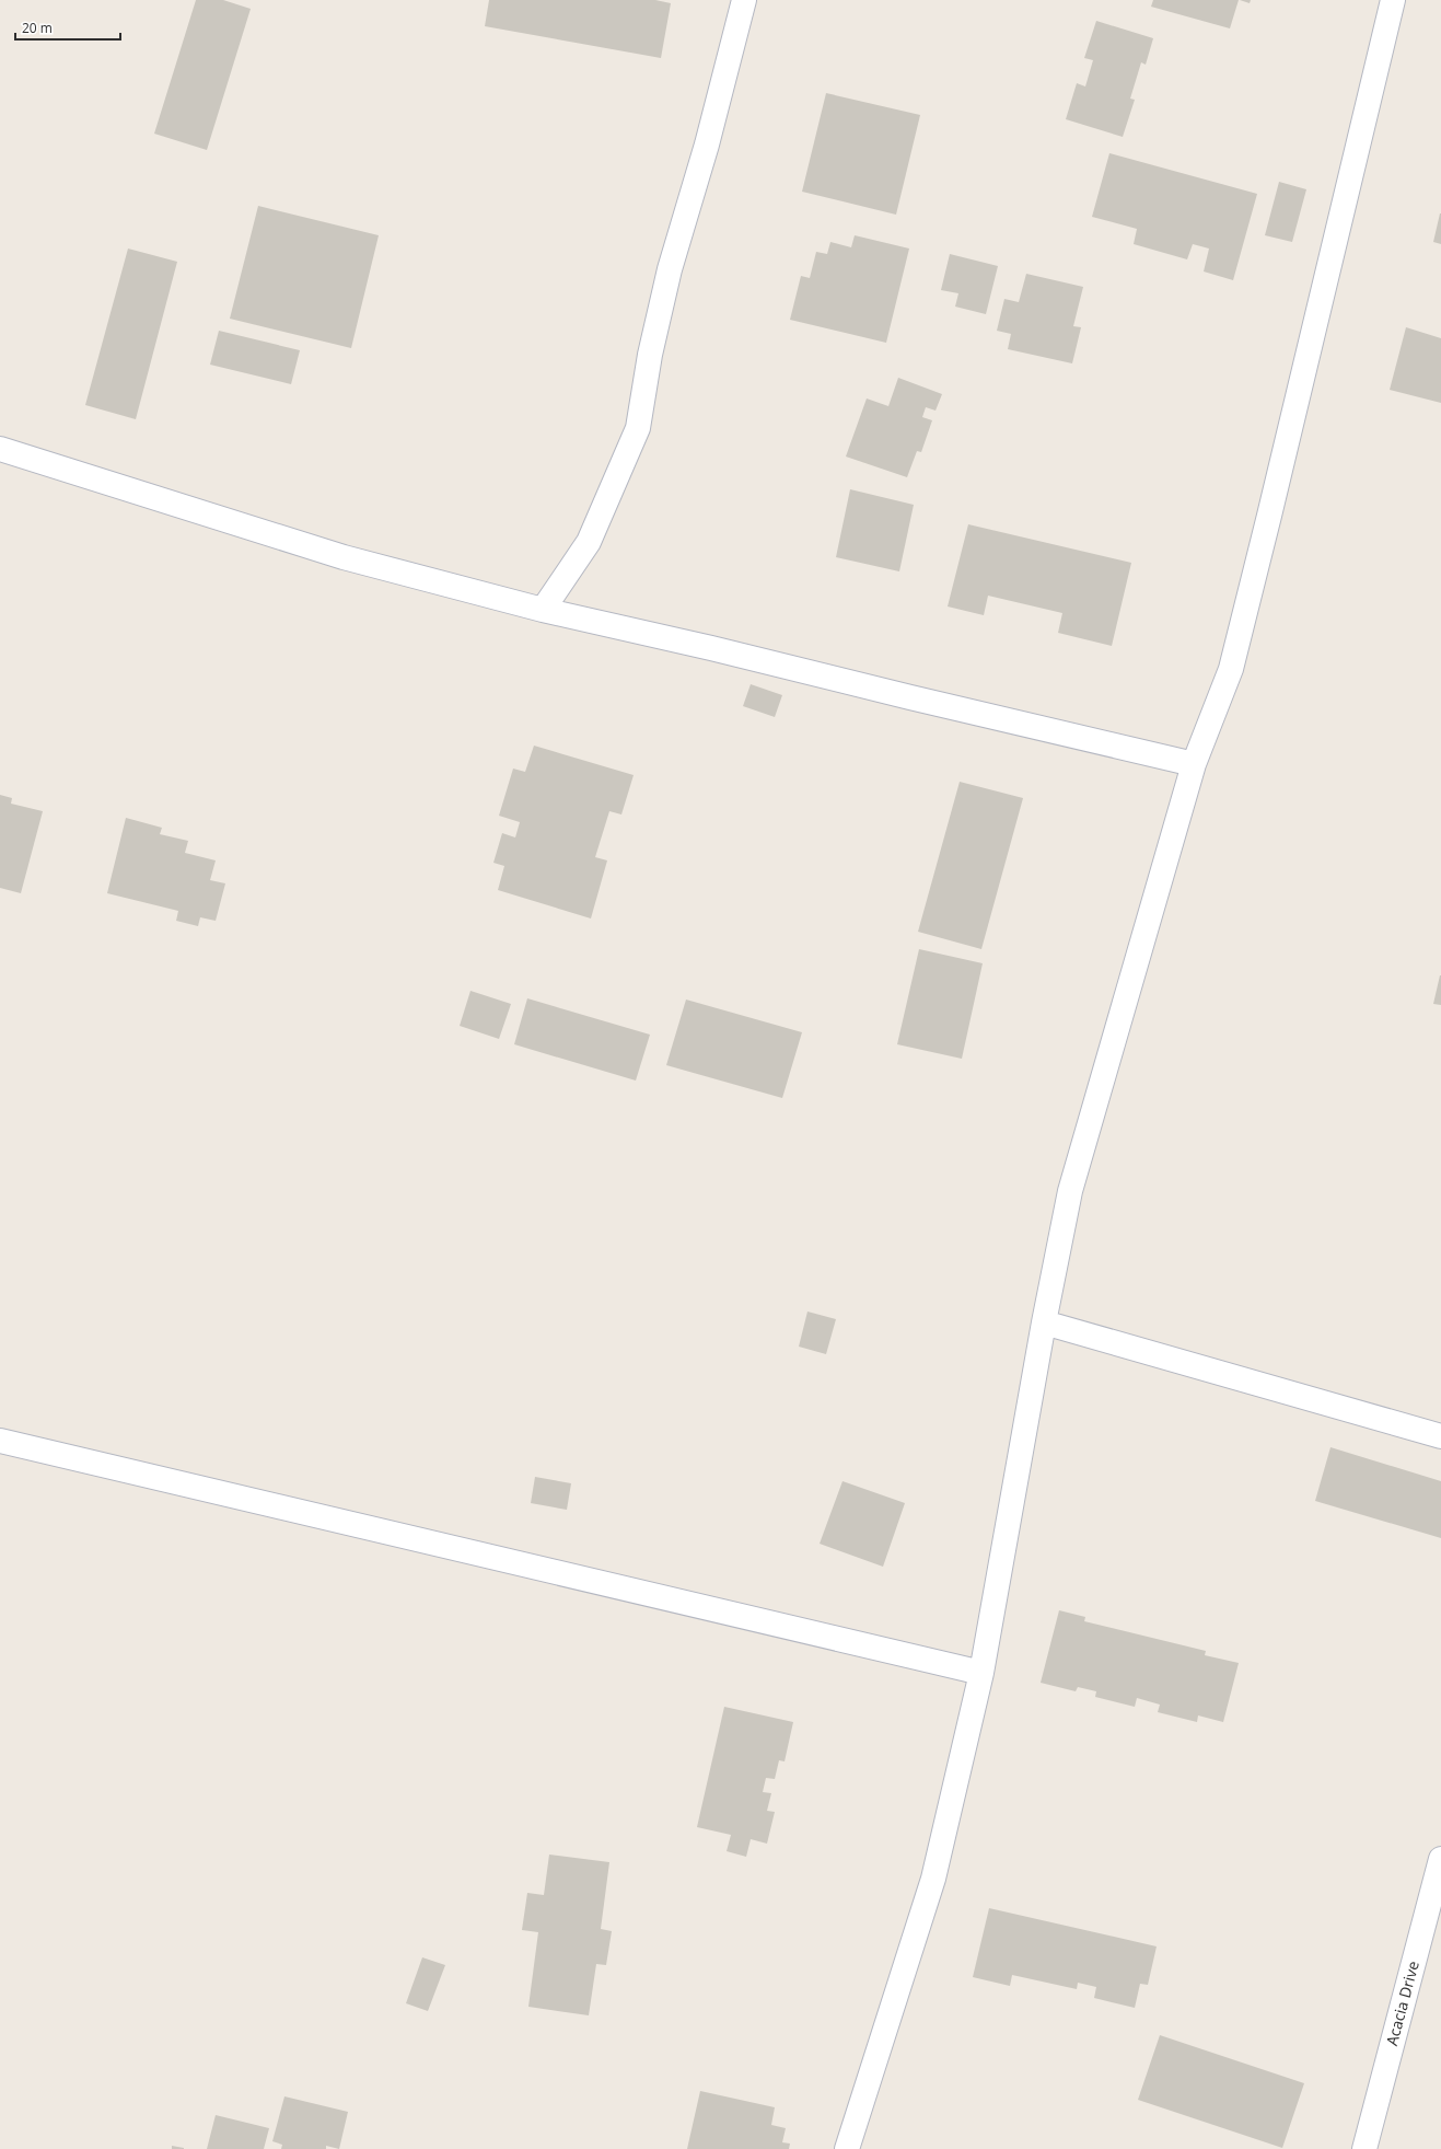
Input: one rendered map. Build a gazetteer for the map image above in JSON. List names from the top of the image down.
{
  "streets": {
    "street": ["Acacia Drive"]
  },
  "scale_bar": "20 m"
}
